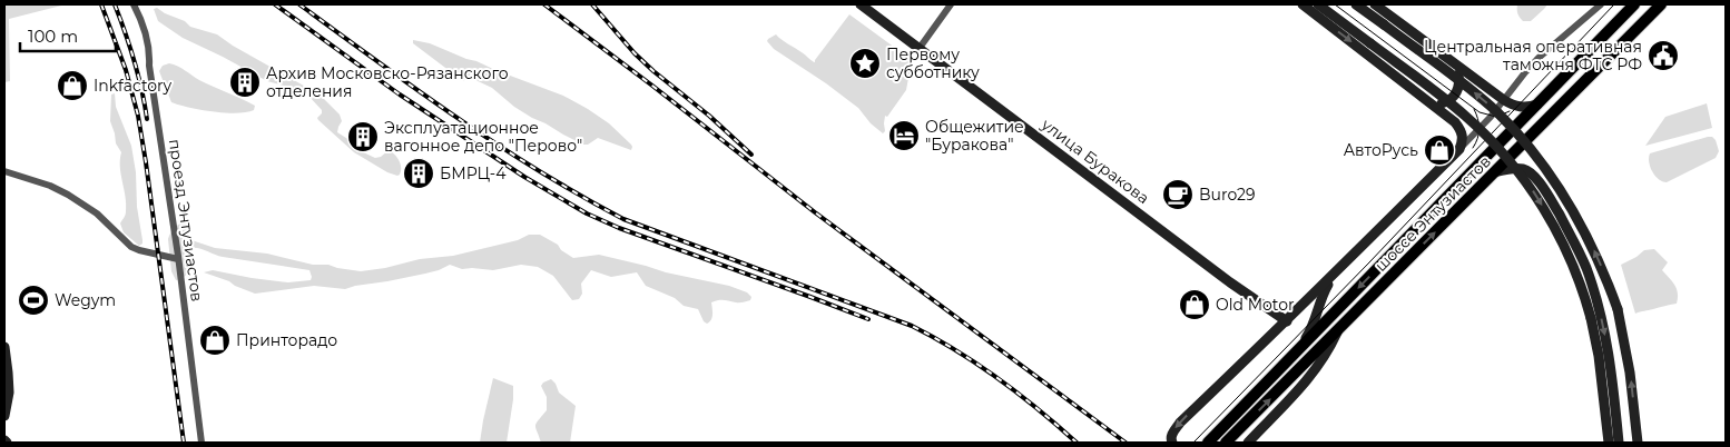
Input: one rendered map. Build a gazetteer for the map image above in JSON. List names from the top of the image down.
{
  "streets": {
    "main road": ["улица Буракова", "шоссе Энтузиастов"],
    "street": ["проезд Энтузиастов"]
  },
  "places": {
    "public building": ["Центральная оперативная таможня ФТС РФ"],
    "place": ["Первому субботнику"],
    "building": ["Архив Московско-Рязанского отделения", "Эксплуатационное вагонное депо \"Перово\"", "БМРЦ-4"],
    "shop": [
      "Inkfactory",
      "АвтоРусь",
      "Old Motor",
      "Принторадо"
    ],
    "hotel": ["Общежитие \"Буракова\""],
    "cafe": ["Buro29"],
    "sports": ["Wegym"]
  },
  "scale_bar": "100 m"
}
